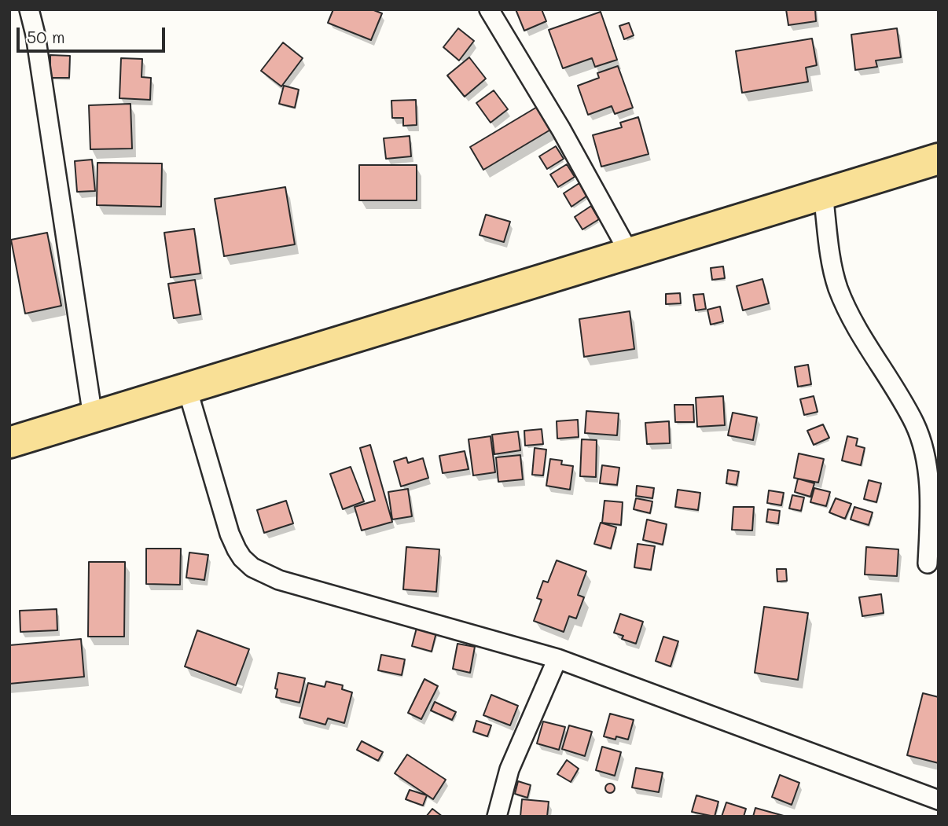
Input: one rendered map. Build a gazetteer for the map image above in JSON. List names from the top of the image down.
{
  "scale_bar": "50 m"
}
